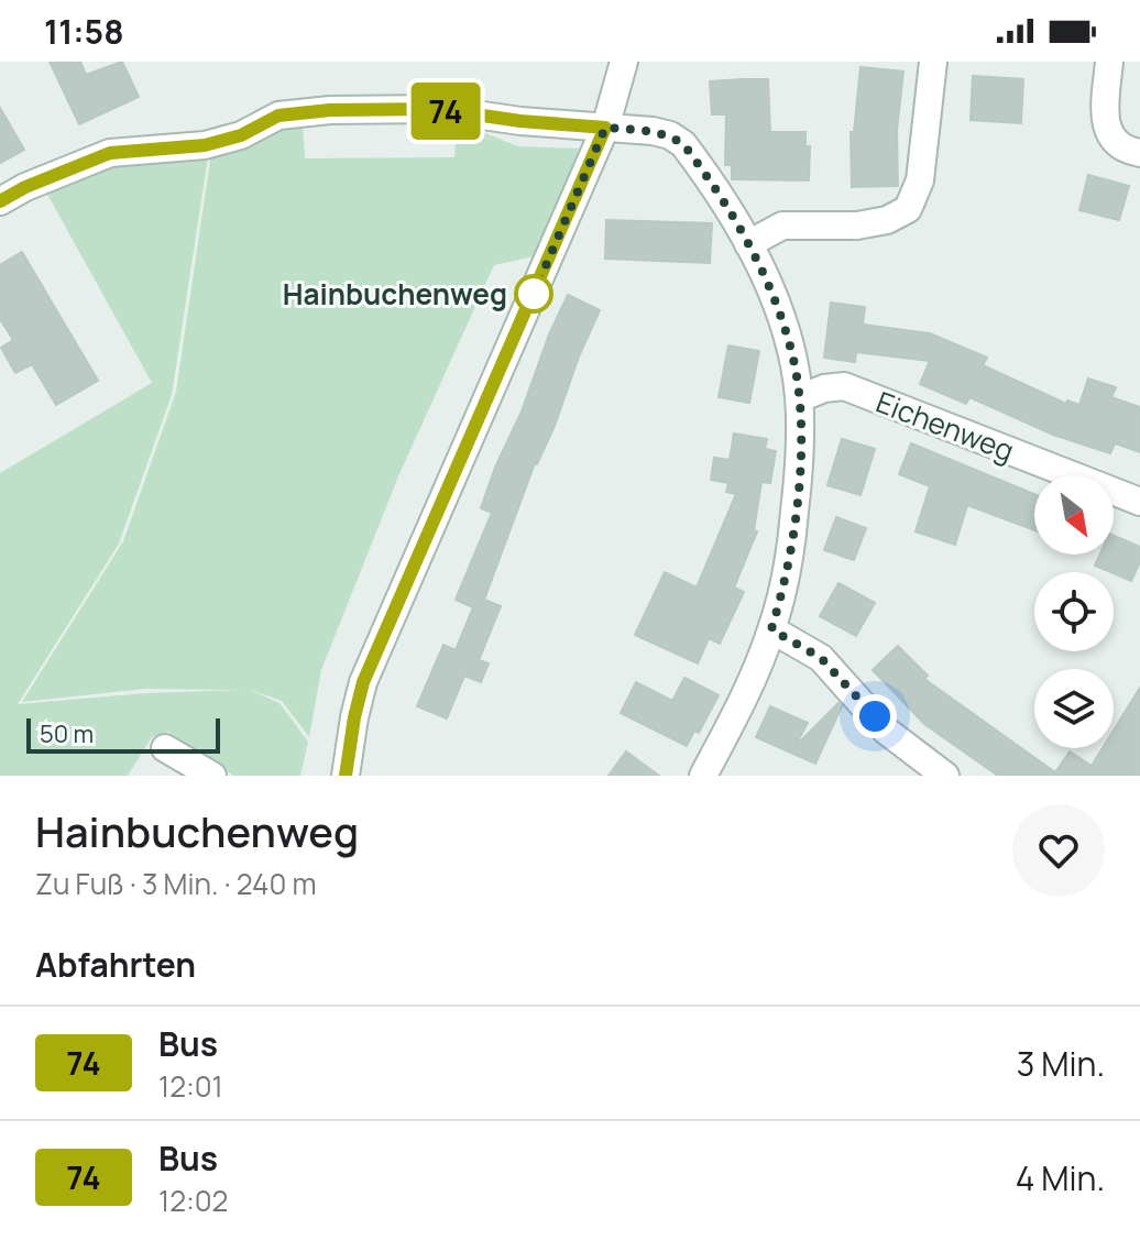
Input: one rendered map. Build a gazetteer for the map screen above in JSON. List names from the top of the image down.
{
  "streets": {
    "street": ["Eichenweg"]
  },
  "places": ["Hainbuchenweg"],
  "lines": ["bus line 74"],
  "scale_bar": "50 m",
  "north": "bottom right",
  "page": {
    "status": "11:58",
    "on_map": "74",
    "scale": "50 m",
    "heading": [
      ["Hainbuchenweg", "Zu Fuß · 3 Min. · 240 m"],
      "Abfahrten"
    ],
    "list": [
      {
        "mark": "74",
        "name": "Bus",
        "note": "12:01",
        "value": "3 Min."
      },
      {
        "mark": "74",
        "name": "Bus",
        "note": "12:02",
        "value": "4 Min."
      }
    ]
  }
}
